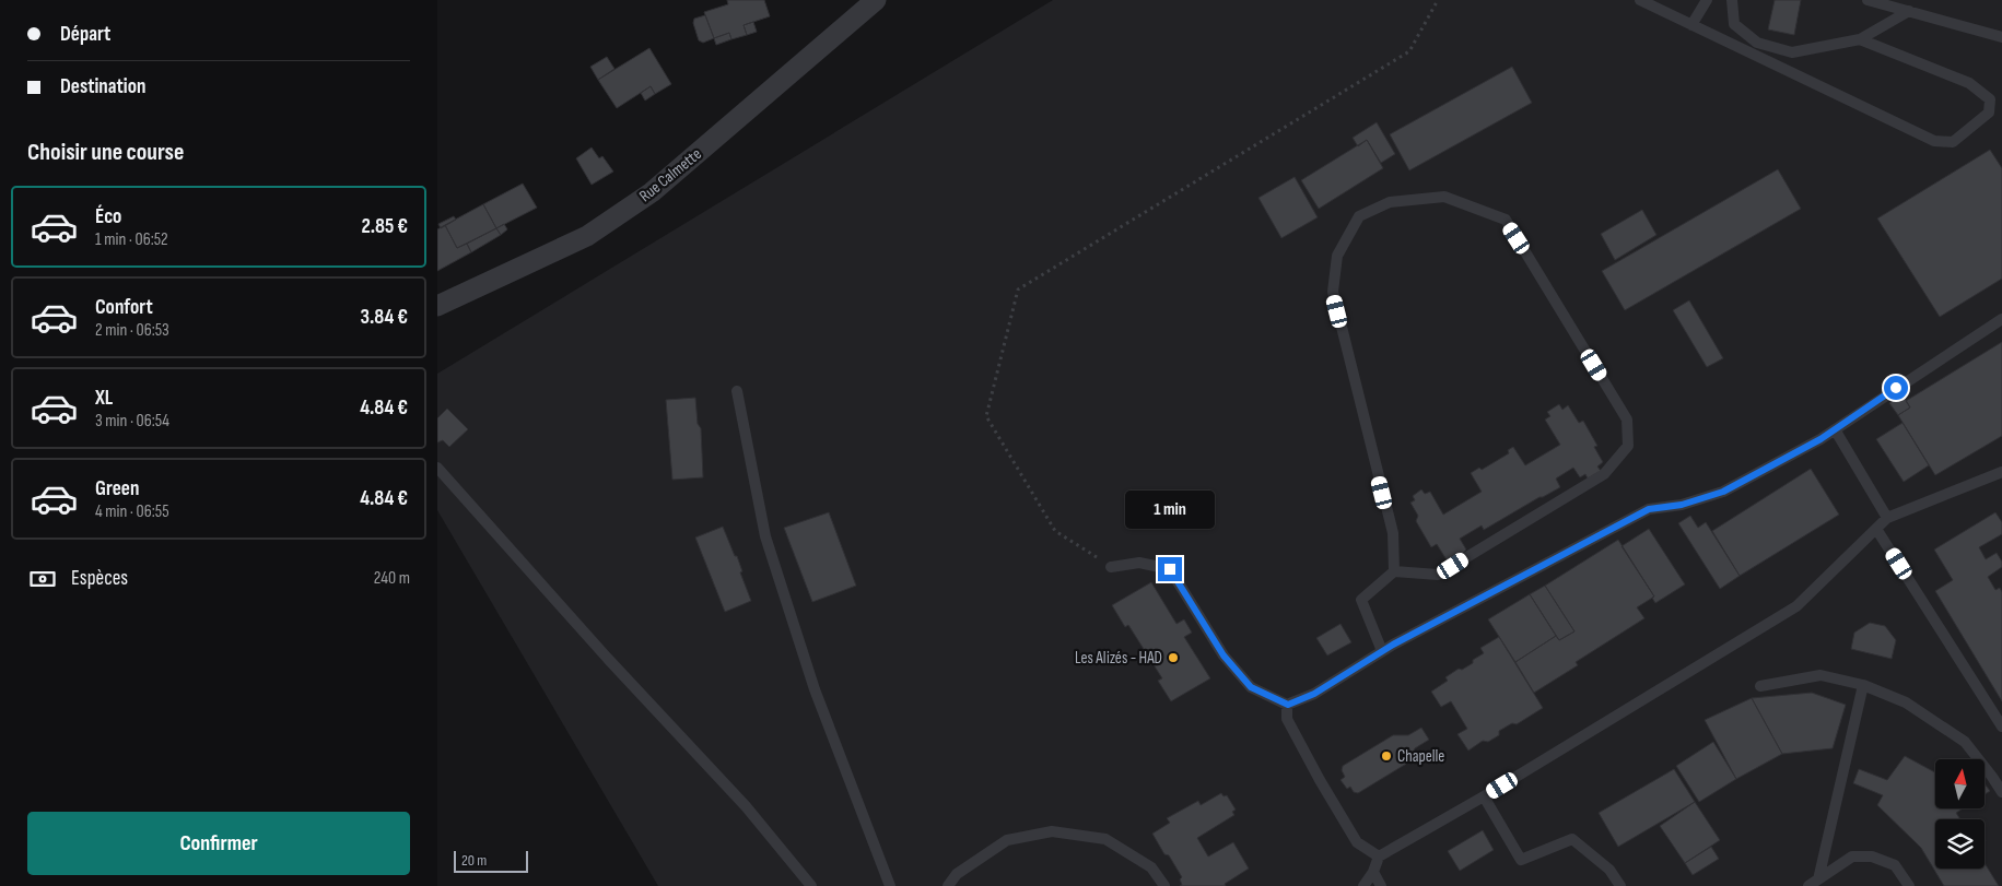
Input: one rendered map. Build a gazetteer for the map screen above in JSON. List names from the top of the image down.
{
  "streets": {
    "street": ["Rue Calmette"]
  },
  "places": ["Les Alizés - HAD", "Chapelle"],
  "scale_bar": "20 m",
  "north": "top",
  "page": {
    "banner": ["Départ", "Destination"],
    "heading": "Choisir une course",
    "list": [
      {
        "name": "Éco",
        "note": "1 min · 06:52",
        "value": "2.85 €"
      },
      {
        "name": "Confort",
        "note": "2 min · 06:53",
        "value": "3.84 €"
      },
      {
        "name": "XL",
        "note": "3 min · 06:54",
        "value": "4.84 €"
      },
      {
        "name": "Green",
        "note": "4 min · 06:55",
        "value": "4.84 €"
      }
    ],
    "bubble": "1 min",
    "pay": ["Espèces", "240 m"],
    "buttons": "Confirmer",
    "scale": "20 m"
  }
}
